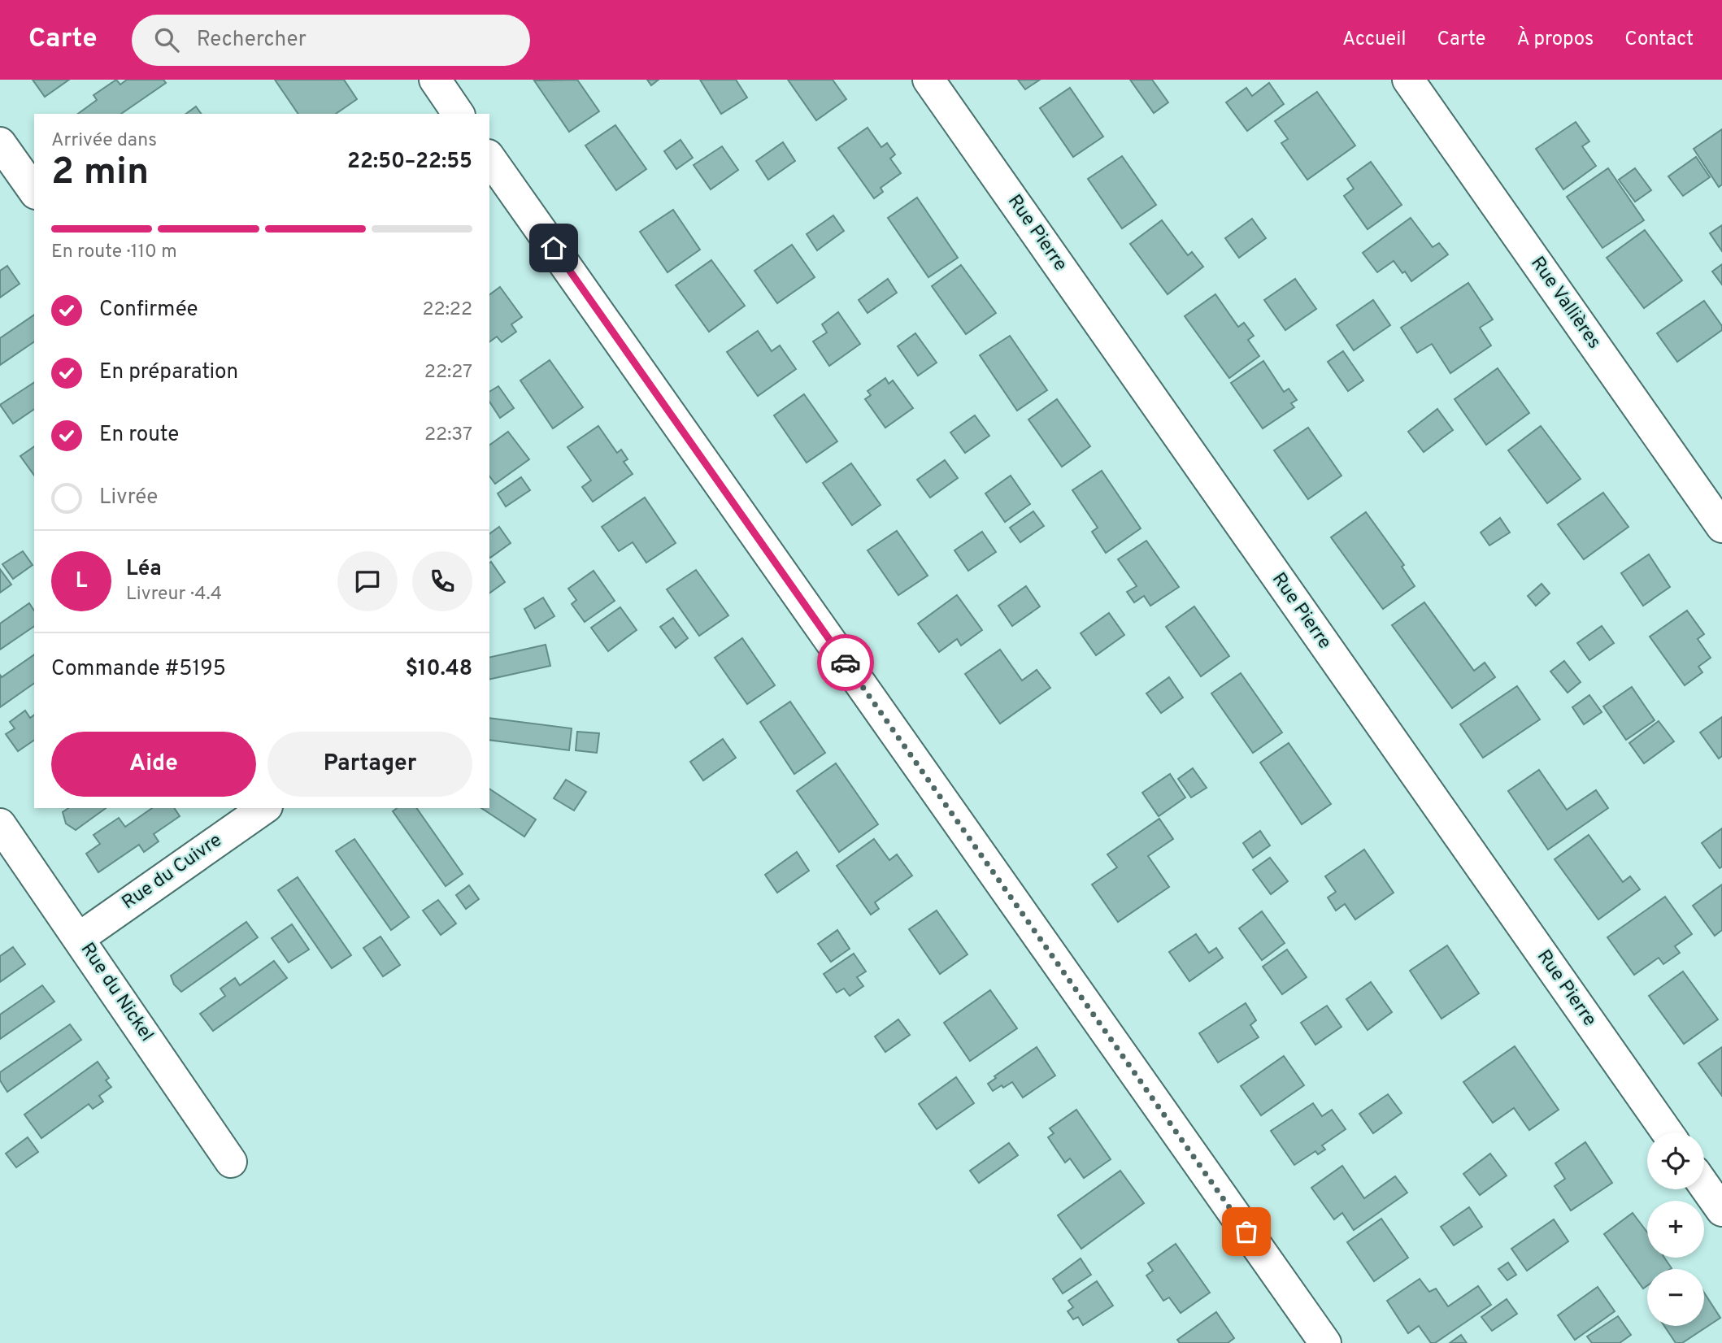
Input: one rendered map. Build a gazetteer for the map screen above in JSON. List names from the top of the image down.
{
  "streets": {
    "street": [
      "Rue Pierre",
      "Rue Vallières",
      "Rue du Cuivre",
      "Rue du Nickel"
    ]
  },
  "crossings": [
    ["Rue du Cuivre", "Rue du Nickel"]
  ],
  "page": {
    "header": "Carte",
    "search": "Rechercher",
    "nav": [
      "Accueil",
      "Carte",
      "À propos",
      "Contact"
    ],
    "heading": ["2 min", "Arrivée dans", "22:50–22:55"],
    "panel": [
      "Léa",
      "Livreur · 4.4",
      "Commande #5195",
      "$10.48"
    ],
    "bar": "En route · 110 m",
    "list": [
      ["Confirmée", "22:22"],
      ["En préparation", "22:27"],
      ["En route", "22:37"],
      "Livrée"
    ],
    "round": "L",
    "buttons": ["Aide", "Partager"],
    "map_buttons": ["+", "−"]
  }
}
